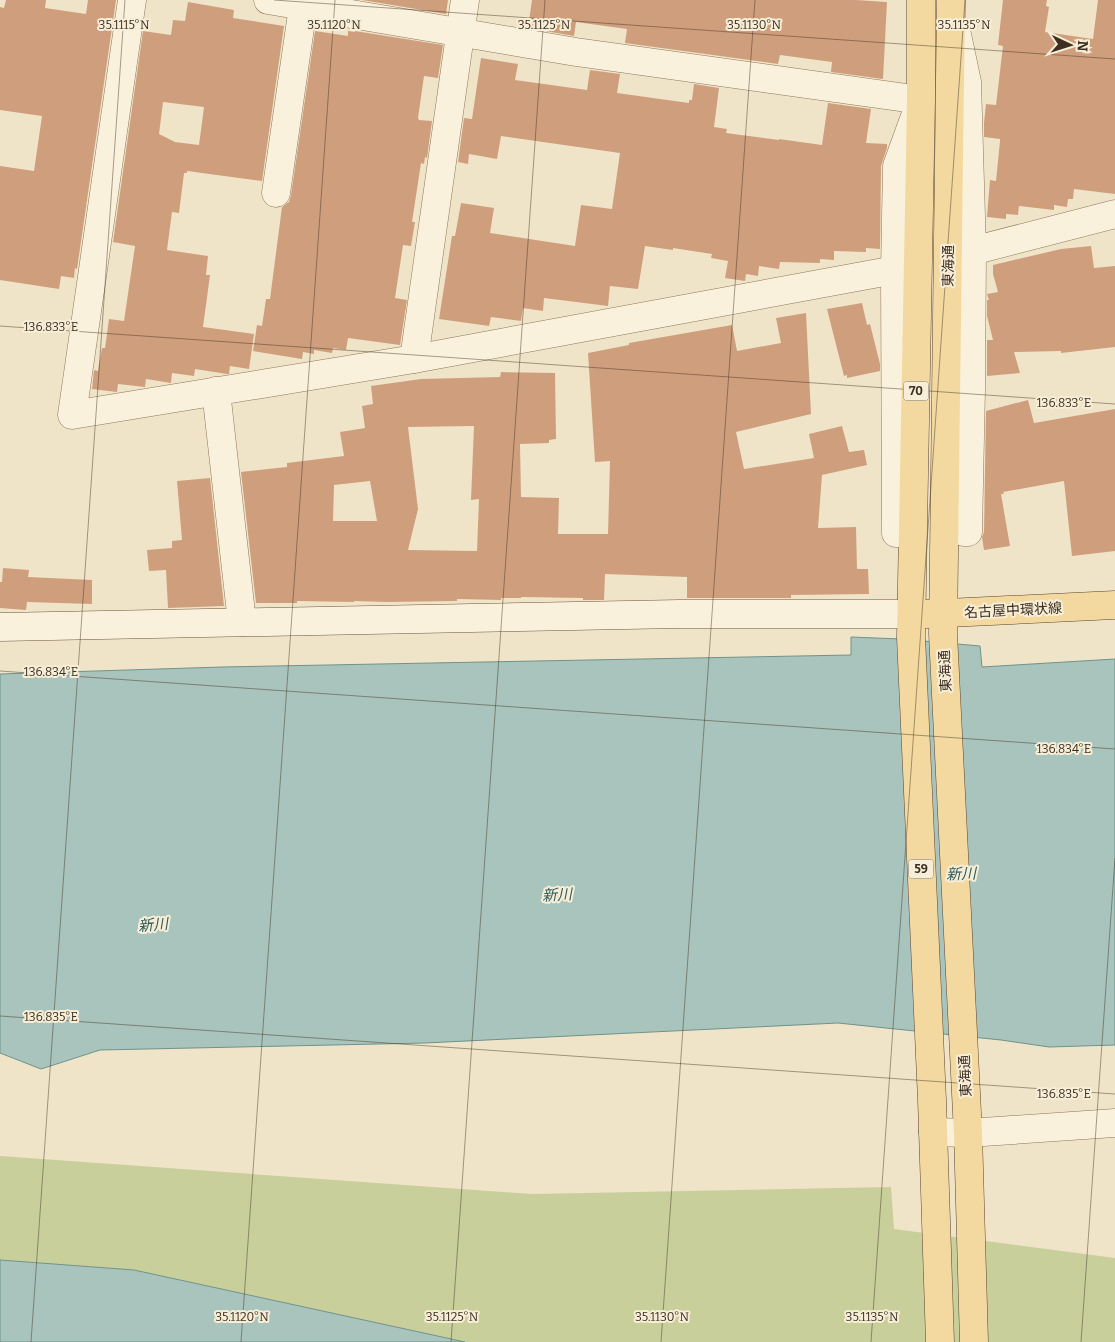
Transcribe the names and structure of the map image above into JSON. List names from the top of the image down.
{
  "streets": {
    "main road": [
      "東海通",
      "70",
      "名古屋中環状線",
      "59"
    ]
  },
  "crossings": [
    ["東海通", "名古屋中環状線"],
    ["70", "名古屋中環状線"],
    ["70", "59"],
    ["名古屋中環状線", "59"]
  ],
  "water": ["新川"],
  "north": "right",
  "coordinates": [
    "35.1115°N",
    "35.1120°N",
    "35.1125°N",
    "35.1130°N",
    "35.1135°N",
    "136.833°E",
    "136.834°E",
    "136.835°E"
  ]
}
